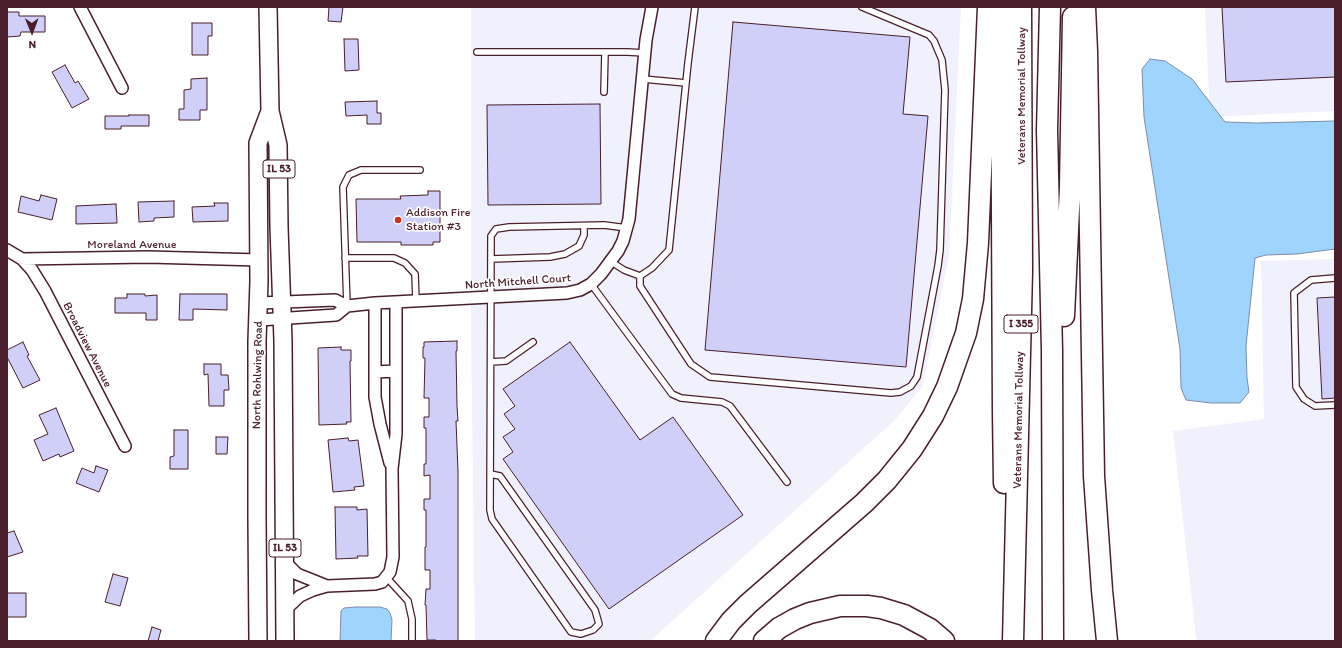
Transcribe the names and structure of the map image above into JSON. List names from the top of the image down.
{
  "streets": {
    "highway": ["Veterans Memorial Tollway", "I 355"],
    "main road": ["IL 53", "North Rohlwing Road"],
    "street": ["Moreland Avenue", "North Mitchell Court", "Broadview Avenue"]
  },
  "crossings": [
    ["Moreland Avenue", "Broadview Avenue"],
    ["Moreland Avenue", "North Rohlwing Road"],
    ["North Mitchell Court", "North Rohlwing Road"]
  ],
  "places": ["Addison Fire Station #3"],
  "north": "bottom"
}
